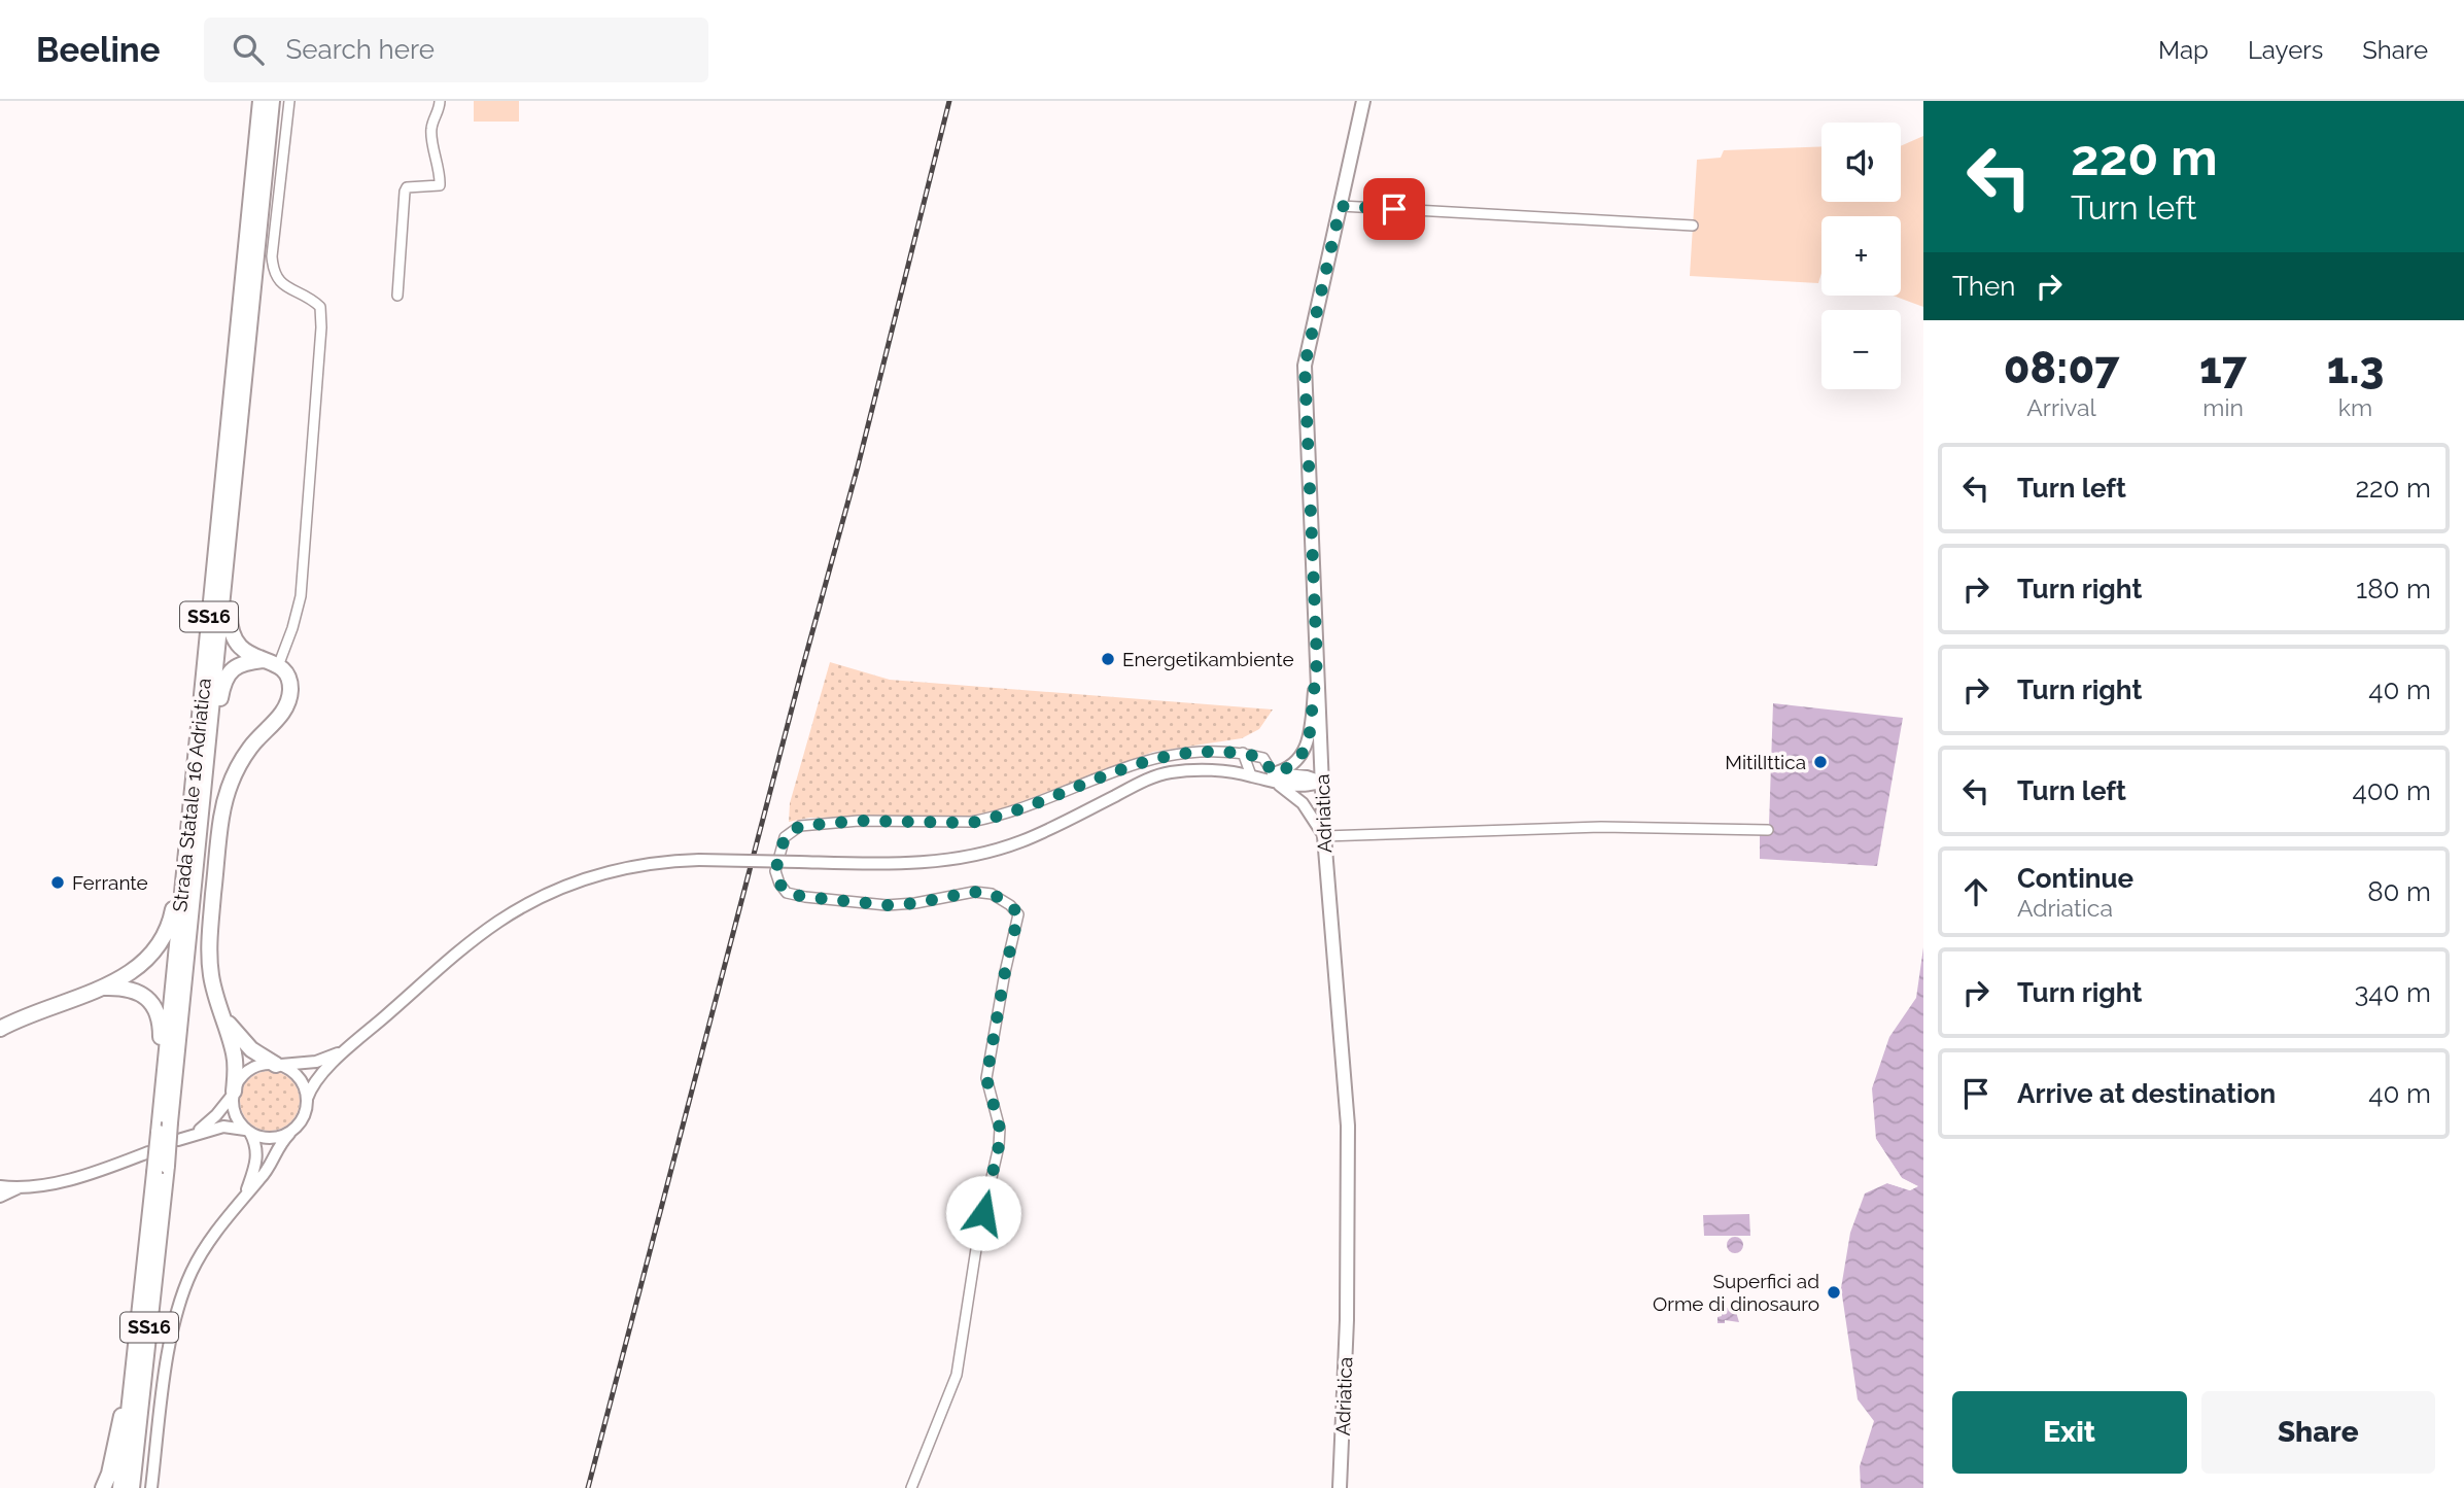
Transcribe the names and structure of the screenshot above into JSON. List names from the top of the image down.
{
  "streets": {
    "highway": ["SS16", "Strada Statale 16 Adriatica"],
    "main road": ["Adriatica"]
  },
  "crossings": [
    ["SS16", "Strada Statale 16 Adriatica"]
  ],
  "places": [
    "Energetikambiente",
    "MitilIttica",
    "Ferrante",
    "Superfici ad Orme di dinosauro"
  ],
  "page": {
    "header": "Beeline",
    "search": "Search here",
    "nav": ["Map", "Layers", "Share"],
    "turn": ["220 m", "Turn left"],
    "map_buttons": ["+", "−"],
    "then": "Then",
    "eta": [
      "08:07",
      "Arrival",
      "17",
      "min",
      "1.3",
      "km"
    ],
    "list": [
      {
        "name": "Turn left",
        "value": "220 m"
      },
      {
        "name": "Turn right",
        "value": "180 m"
      },
      {
        "name": "Turn right",
        "value": "40 m"
      },
      {
        "name": "Turn left",
        "value": "400 m"
      },
      {
        "name": "Continue",
        "note": "Adriatica",
        "value": "80 m"
      },
      {
        "name": "Turn right",
        "value": "340 m"
      },
      {
        "name": "Arrive at destination",
        "value": "40 m"
      }
    ],
    "buttons": ["Exit", "Share"]
  }
}
